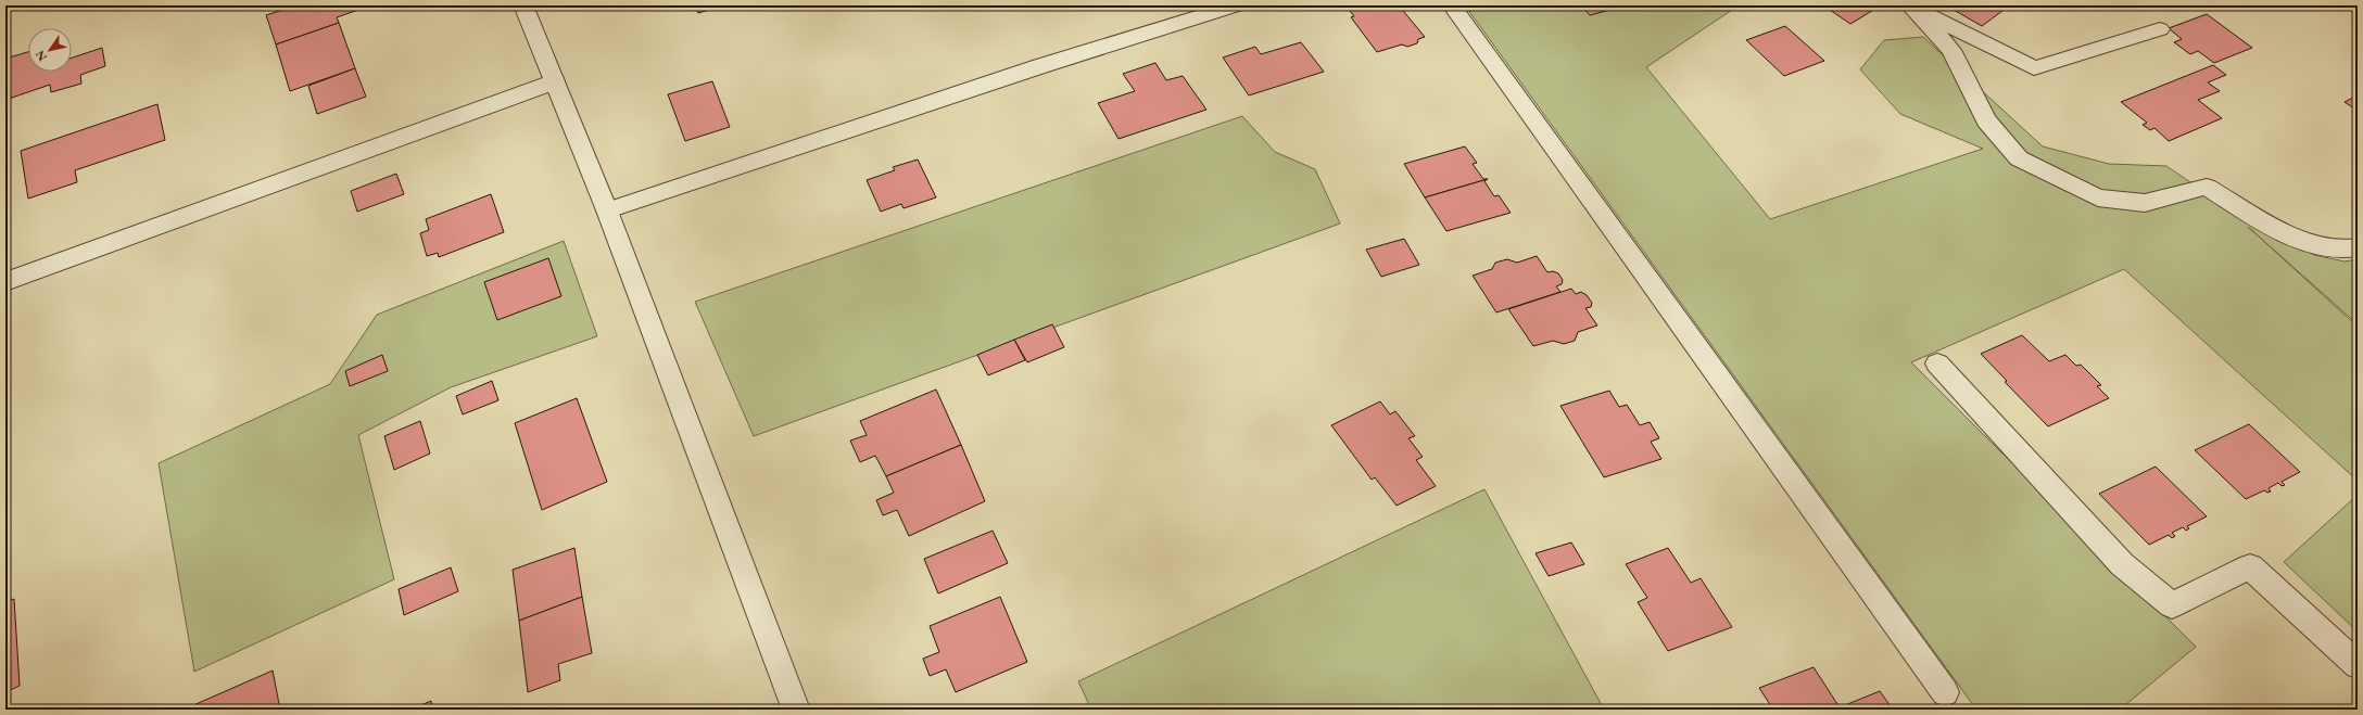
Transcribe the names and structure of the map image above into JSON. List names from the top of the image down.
{
  "north": "bottom left"
}
